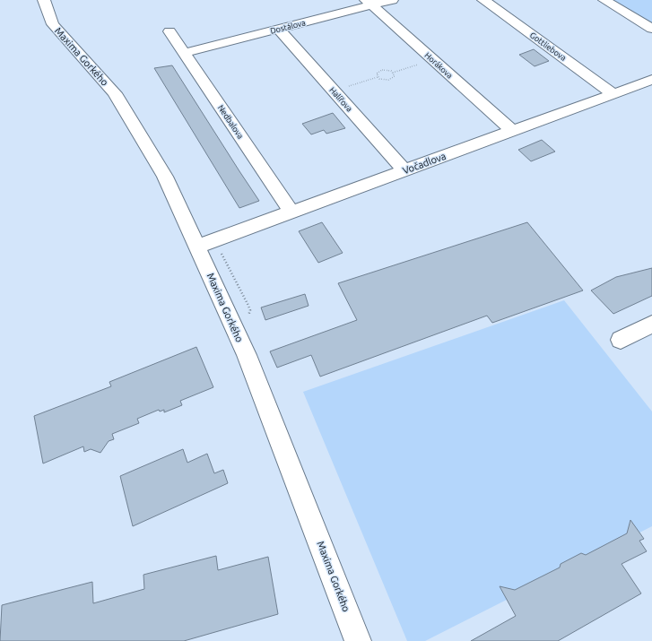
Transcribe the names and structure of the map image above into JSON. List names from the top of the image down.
{
  "streets": {
    "street": [
      "Dostálova",
      "Gottliebova",
      "Maxima Gorkého",
      "Horákova",
      "Halířova",
      "Nedbalova",
      "Vočadlova"
    ]
  },
  "crossings": [
    ["Dostálova", "Horákova"],
    ["Dostálova", "Halířova"],
    ["Dostálova", "Nedbalova"],
    ["Gottliebova", "Vočadlova"],
    ["Maxima Gorkého", "Vočadlova"],
    ["Horákova", "Vočadlova"],
    ["Halířova", "Vočadlova"],
    ["Nedbalova", "Vočadlova"]
  ]
}
